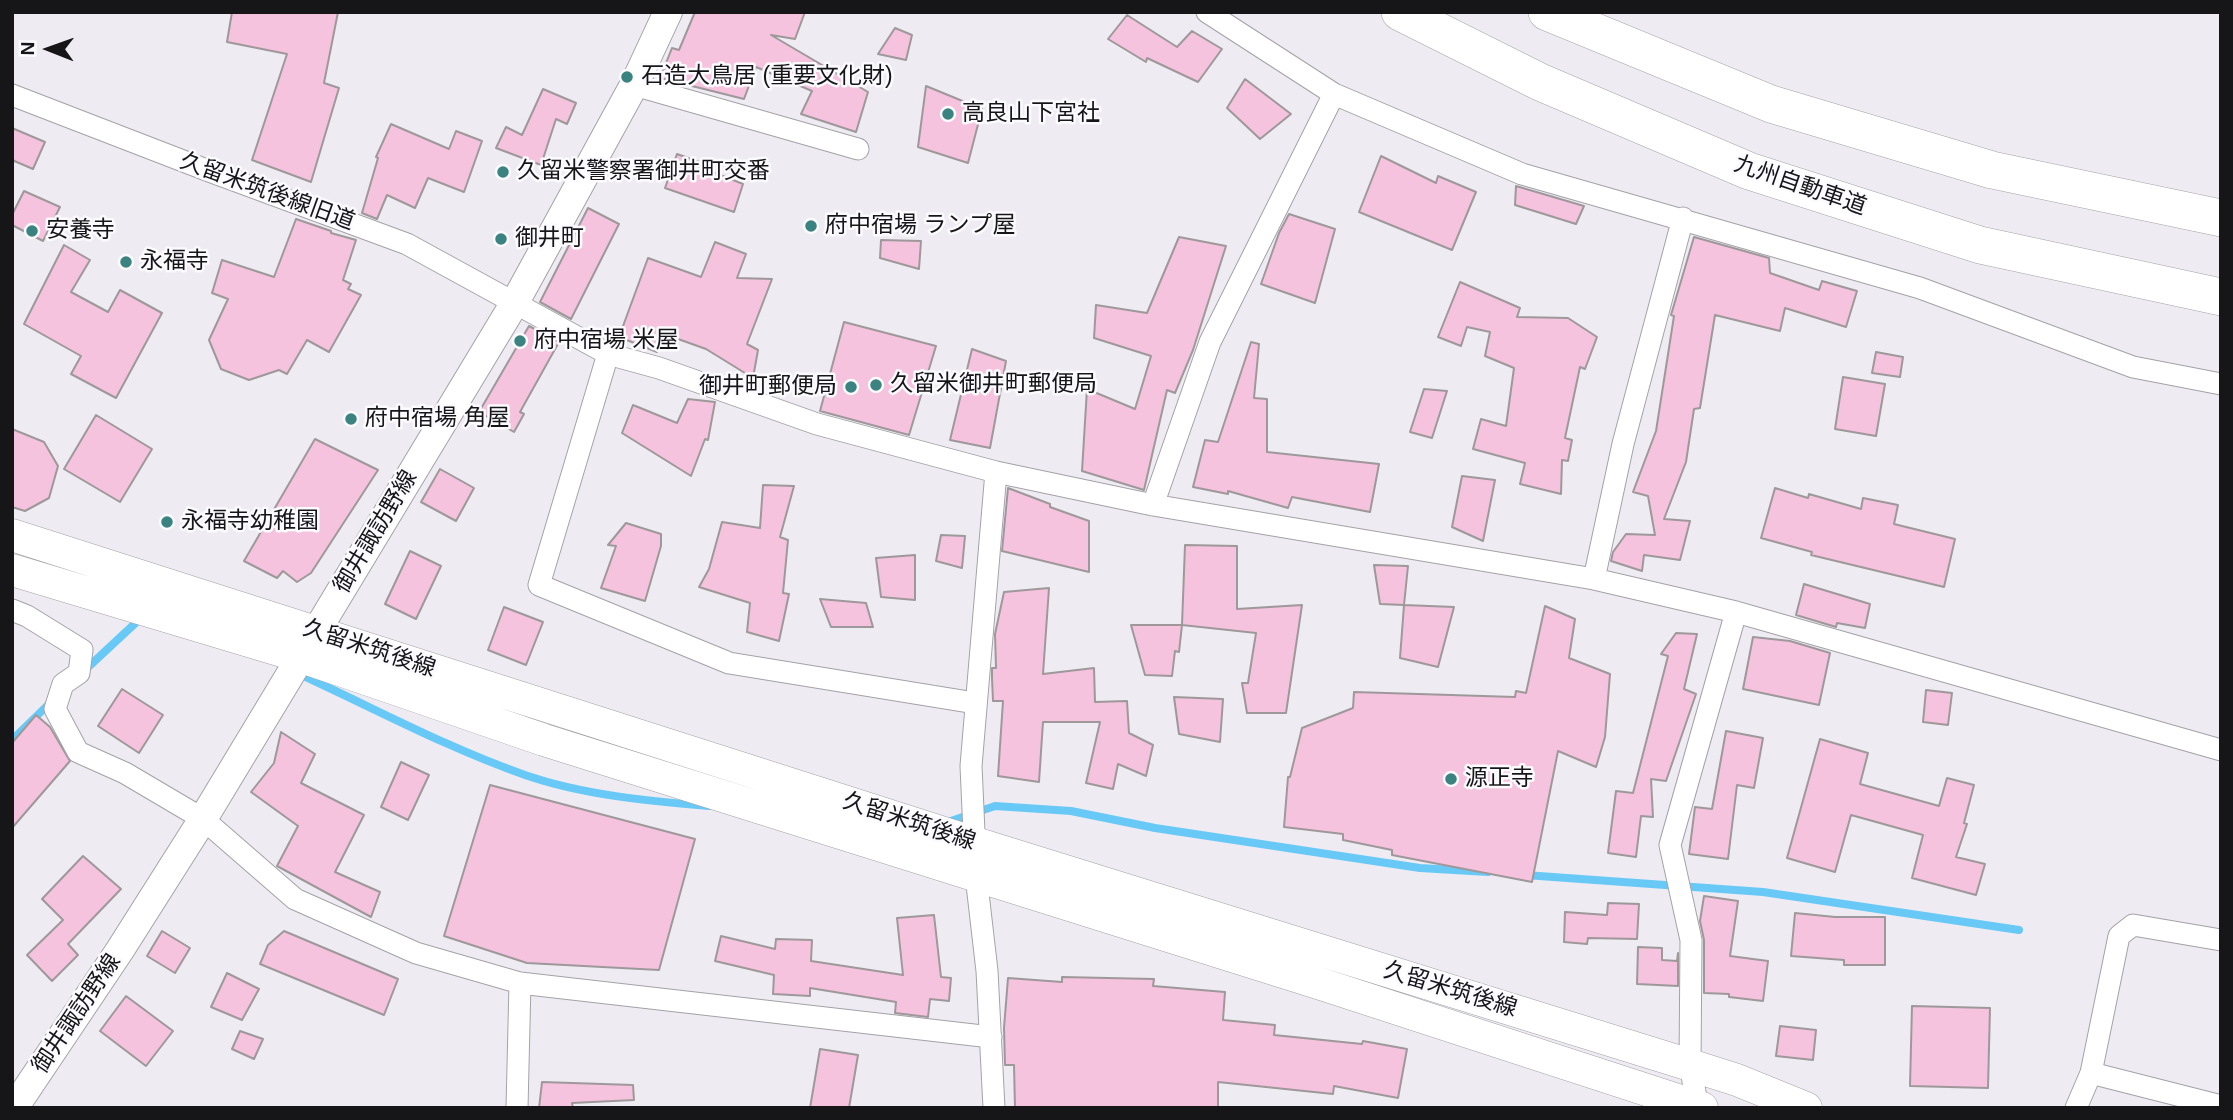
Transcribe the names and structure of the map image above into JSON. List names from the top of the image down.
{
  "streets": {
    "highway": ["九州自動車道"],
    "main road": ["御井諏訪野線", "久留米筑後線"],
    "street": ["久留米筑後線旧道"]
  },
  "crossings": [
    ["久留米筑後線旧道", "御井諏訪野線"],
    ["御井諏訪野線", "久留米筑後線"]
  ],
  "places": [
    "石造大鳥居 (重要文化財)",
    "高良山下宮社",
    "久留米警察署御井町交番",
    "府中宿場 ランプ屋",
    "安養寺",
    "御井町",
    "永福寺",
    "府中宿場 米屋",
    "久留米御井町郵便局",
    "御井町郵便局",
    "府中宿場 角屋",
    "永福寺幼稚園",
    "源正寺"
  ],
  "north": "left"
}
